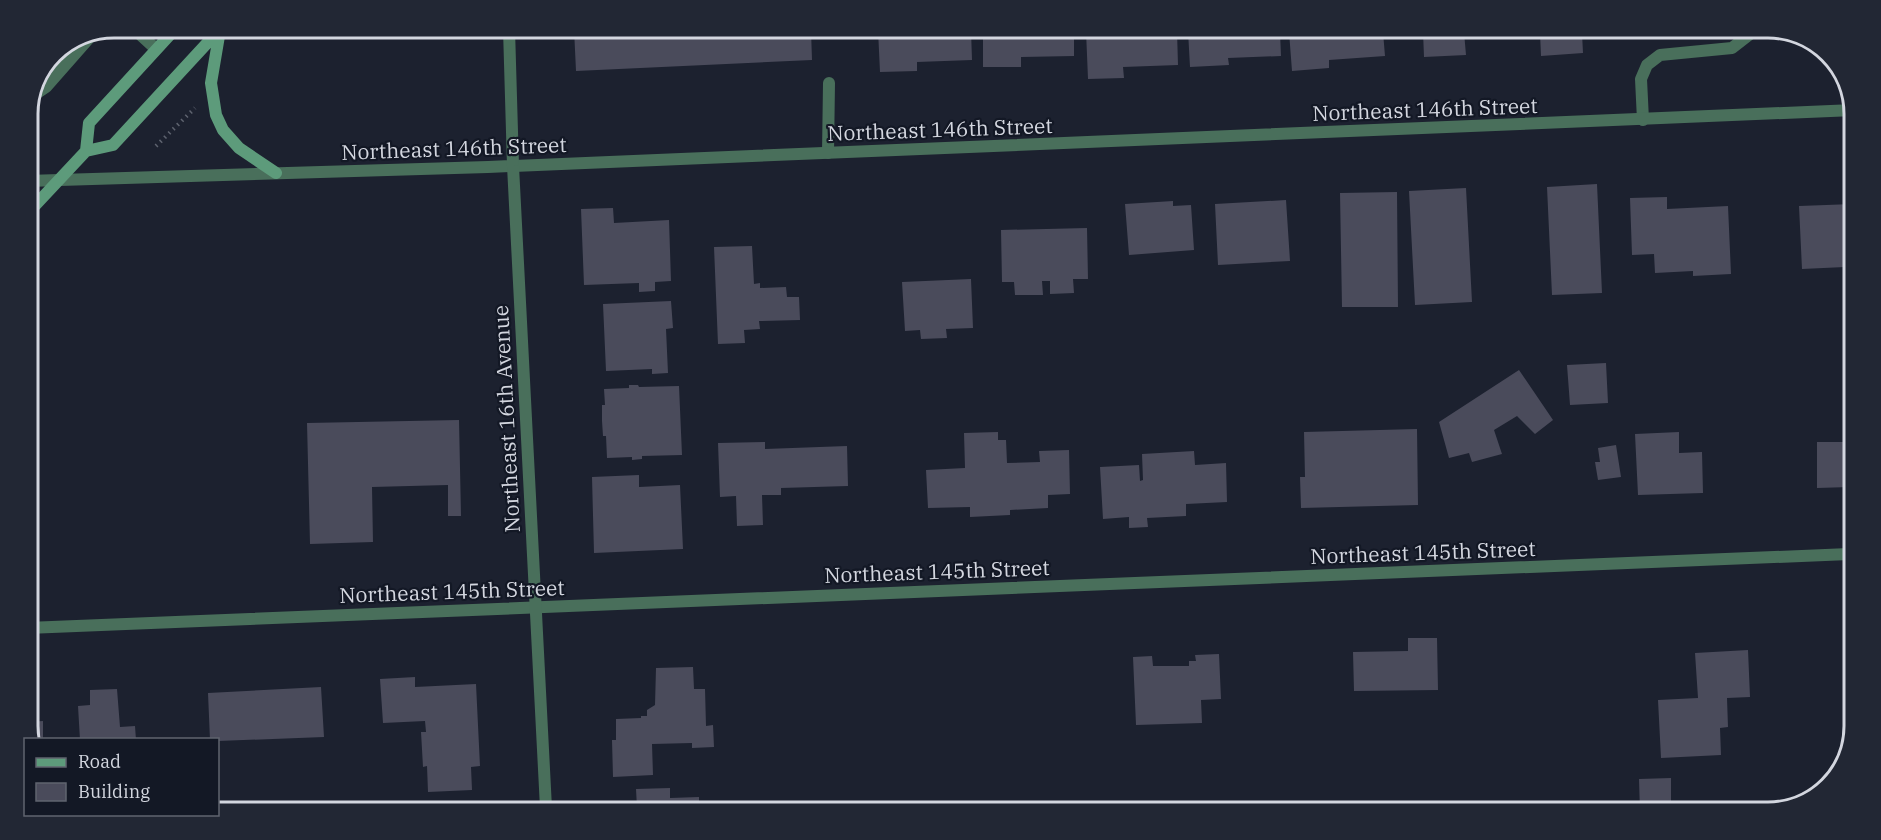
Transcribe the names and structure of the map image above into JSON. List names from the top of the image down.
{
  "streets": {
    "street": ["Northeast 146th Street", "Northeast 16th Avenue", "Northeast 145th Street"]
  },
  "crossings": [
    ["Northeast 146th Street", "Northeast 16th Avenue"],
    ["Northeast 16th Avenue", "Northeast 145th Street"]
  ],
  "legend": ["Road", "Building"]
}
